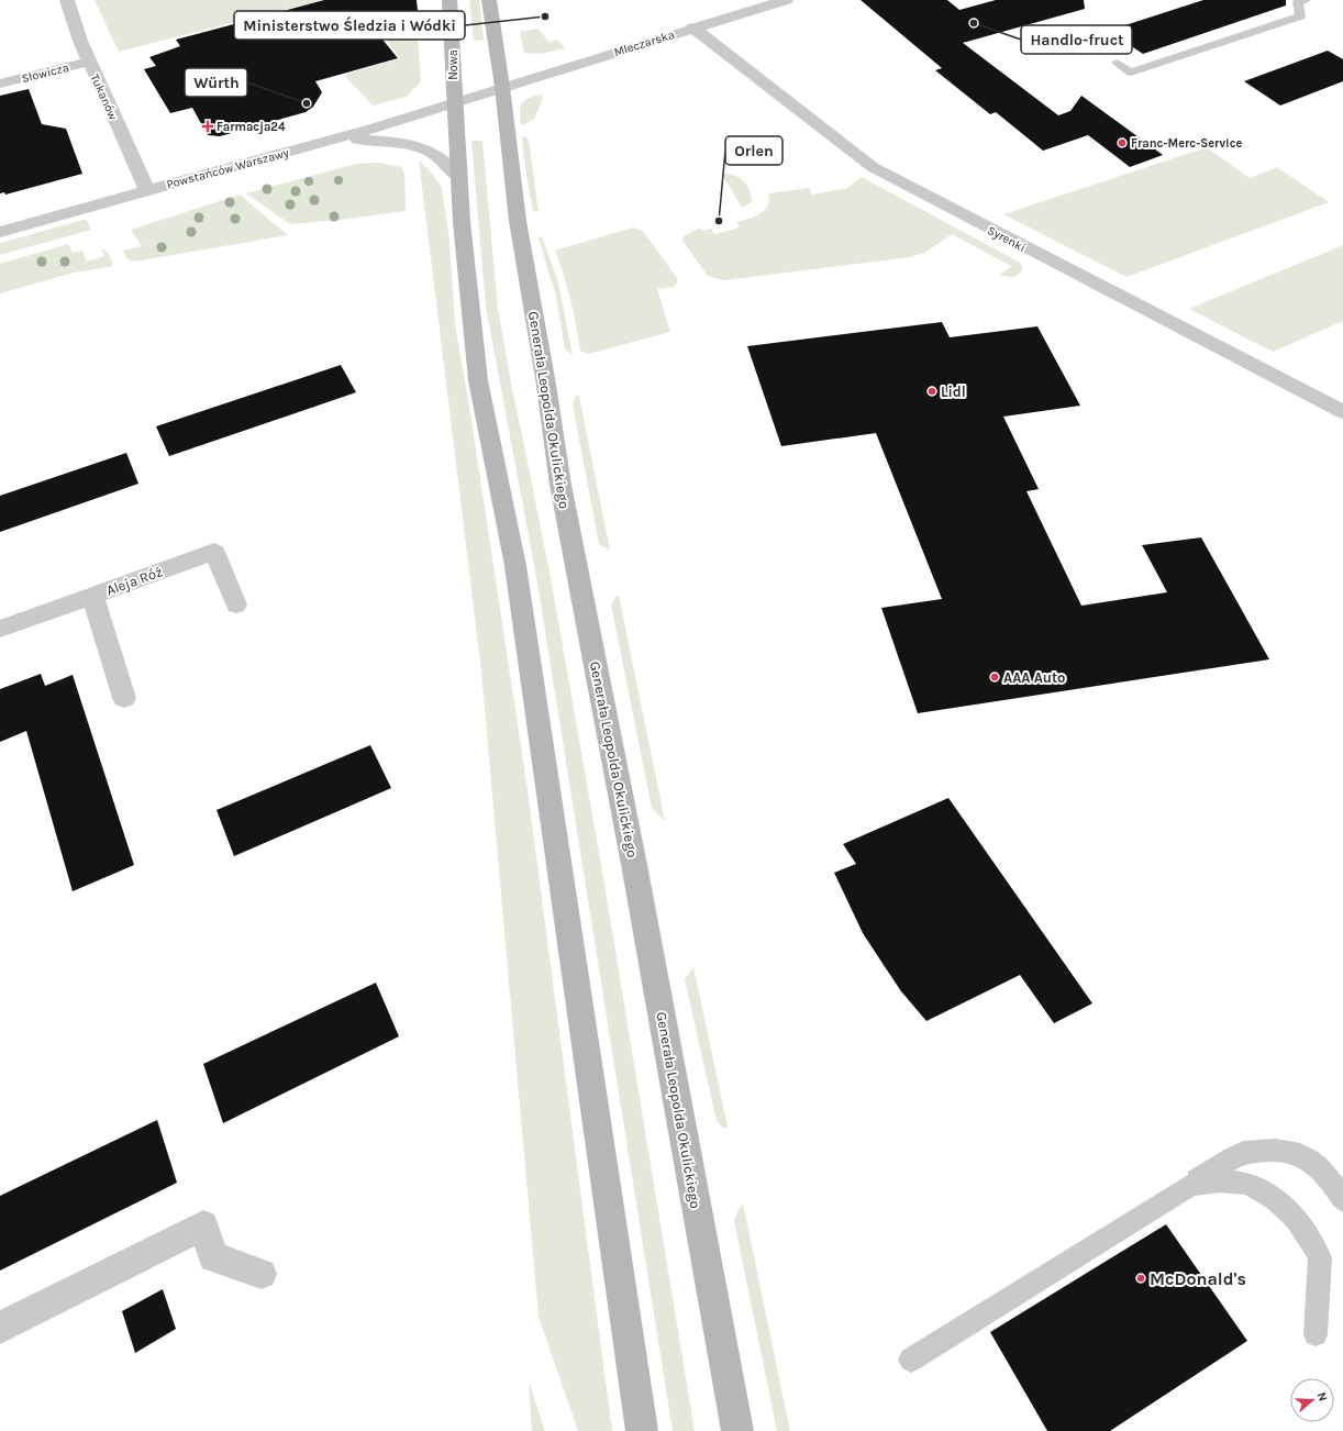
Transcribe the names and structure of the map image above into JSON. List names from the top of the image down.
{
  "streets": {
    "main road": ["Nowa", "Generała Leopolda Okulickiego"],
    "street": [
      "Mleczarska",
      "Słowicza",
      "Tukanów",
      "Powstańców Warszawy",
      "Syrenki",
      "Aleja Róż"
    ]
  },
  "crossings": [
    ["Mleczarska", "Nowa"],
    ["Mleczarska", "Powstańców Warszawy"],
    ["Mleczarska", "Syrenki"],
    ["Mleczarska", "Generała Leopolda Okulickiego"],
    ["Nowa", "Powstańców Warszawy"],
    ["Słowicza", "Tukanów"],
    ["Tukanów", "Powstańców Warszawy"]
  ],
  "places": {
    "other": [
      "Ministerstwo Śledzia i Wódki",
      "Handlo-fruct",
      "Würth",
      "Franc-Merc-Service",
      "Orlen",
      "Lidl",
      "AAA Auto",
      "McDonald's"
    ],
    "health": ["Farmacja24"]
  },
  "north": "right"
}
